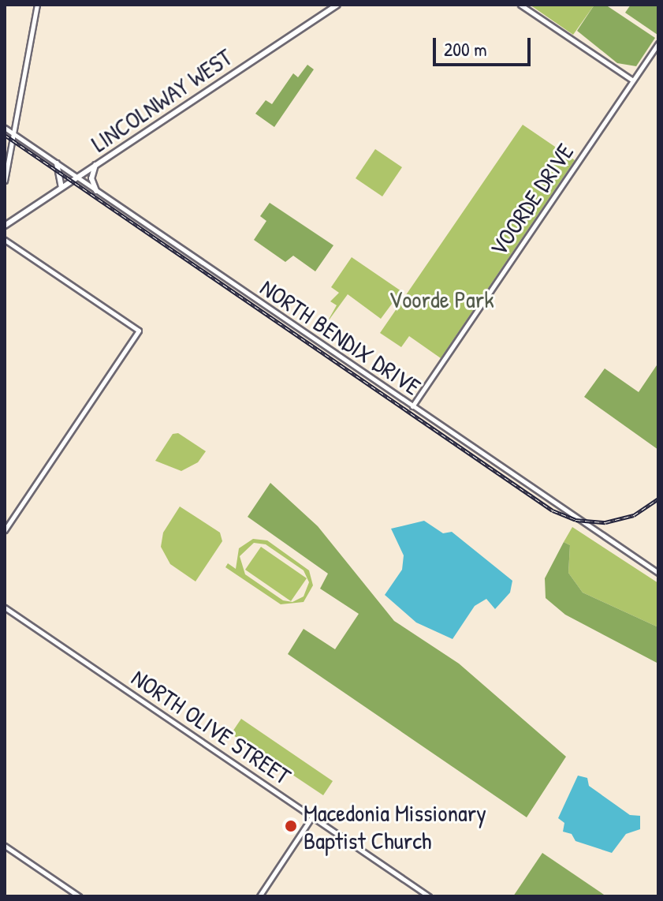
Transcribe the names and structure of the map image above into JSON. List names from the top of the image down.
{
  "streets": {
    "main road": ["LINCOLNWAY WEST"],
    "street": ["VOORDE DRIVE", "NORTH BENDIX DRIVE", "NORTH OLIVE STREET"]
  },
  "crossings": [
    ["LINCOLNWAY WEST", "NORTH BENDIX DRIVE"],
    ["VOORDE DRIVE", "NORTH BENDIX DRIVE"]
  ],
  "parks": ["Voorde Park"],
  "places": ["Macedonia Missionary Baptist Church"],
  "scale_bar": "200 m"
}
